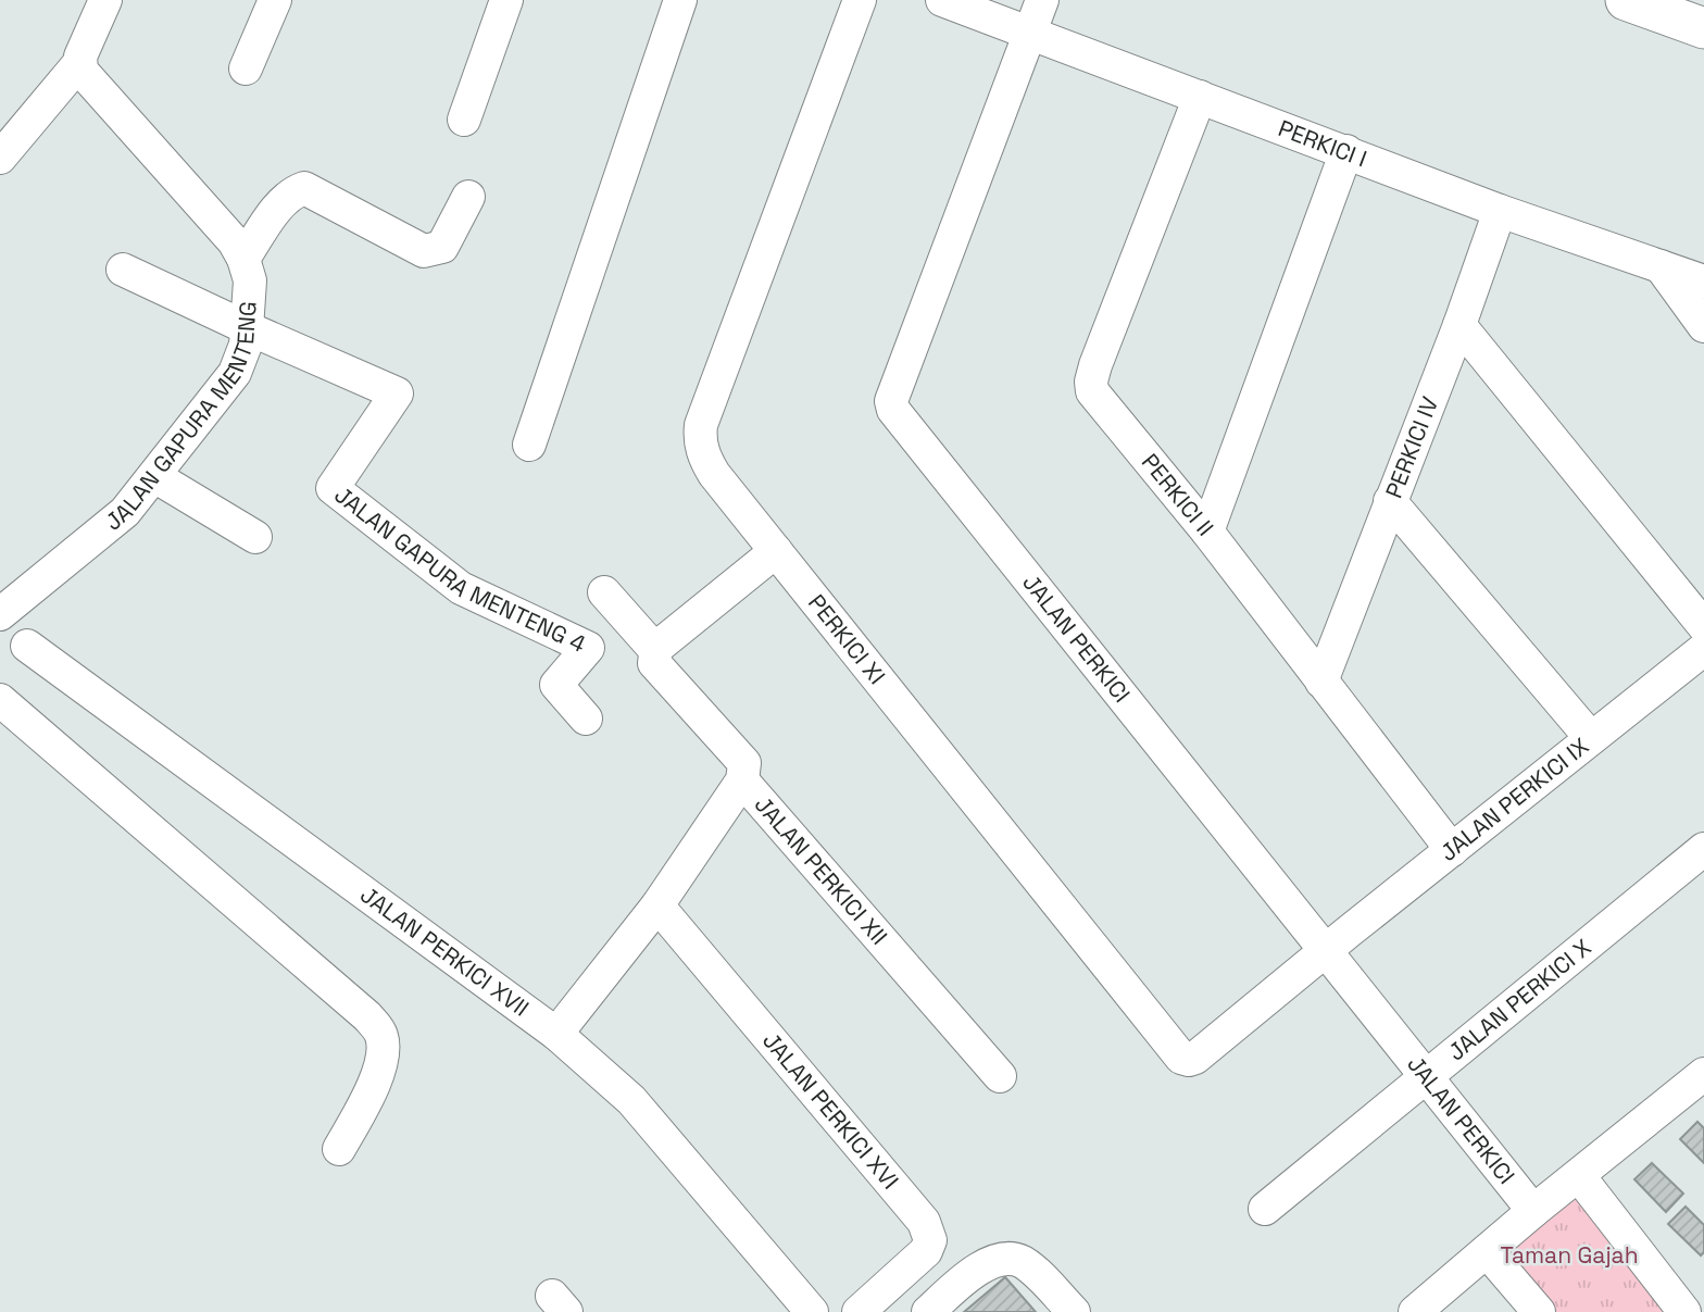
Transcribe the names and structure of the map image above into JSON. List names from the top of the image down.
{
  "streets": {
    "street": [
      "PERKICI I",
      "JALAN GAPURA MENTENG",
      "PERKICI IV",
      "PERKICI II",
      "JALAN GAPURA MENTENG 4",
      "PERKICI XI",
      "JALAN PERKICI",
      "JALAN PERKICI IX",
      "JALAN PERKICI XII",
      "JALAN PERKICI XVII",
      "JALAN PERKICI X",
      "JALAN PERKICI XVI"
    ]
  },
  "crossings": [
    ["PERKICI I", "PERKICI IV"],
    ["PERKICI I", "PERKICI II"],
    ["PERKICI I", "JALAN PERKICI"],
    ["JALAN GAPURA MENTENG", "JALAN GAPURA MENTENG 4"],
    ["PERKICI IV", "PERKICI II"],
    ["PERKICI II", "JALAN PERKICI IX"],
    ["PERKICI XI", "JALAN PERKICI"],
    ["PERKICI XI", "JALAN PERKICI IX"],
    ["JALAN PERKICI", "JALAN PERKICI IX"],
    ["JALAN PERKICI", "JALAN PERKICI X"]
  ],
  "parks": ["Taman Gajah"]
}
